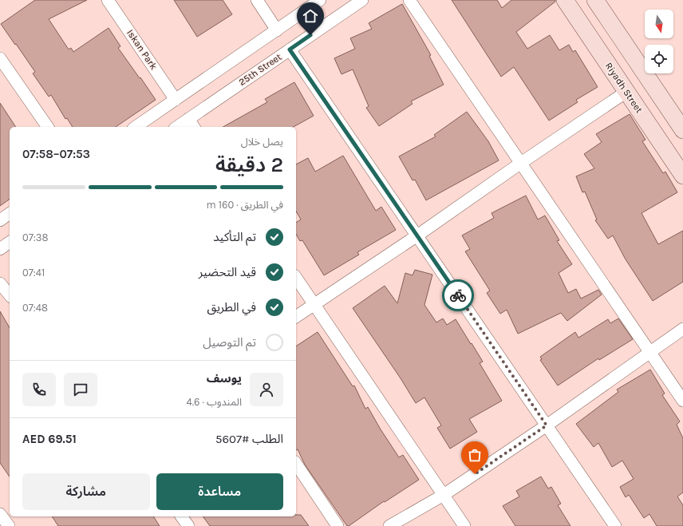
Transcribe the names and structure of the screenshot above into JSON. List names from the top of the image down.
{
  "streets": {
    "main road": ["Riyadh Street"],
    "street": ["Iskan Park", "25th Street"]
  },
  "north": "bottom",
  "page": {
    "heading": ["2 دقيقة", "يصل خلال", "07:53–07:58"],
    "panel": [
      "يوسف",
      "المندوب · 4.6",
      "الطلب #5607",
      "AED 69.51"
    ],
    "bar": "في الطريق · 160 m",
    "list": [
      ["تم التأكيد", "07:38"],
      ["قيد التحضير", "07:41"],
      ["في الطريق", "07:48"],
      "تم التوصيل"
    ],
    "buttons": ["مساعدة", "مشاركة"]
  }
}
